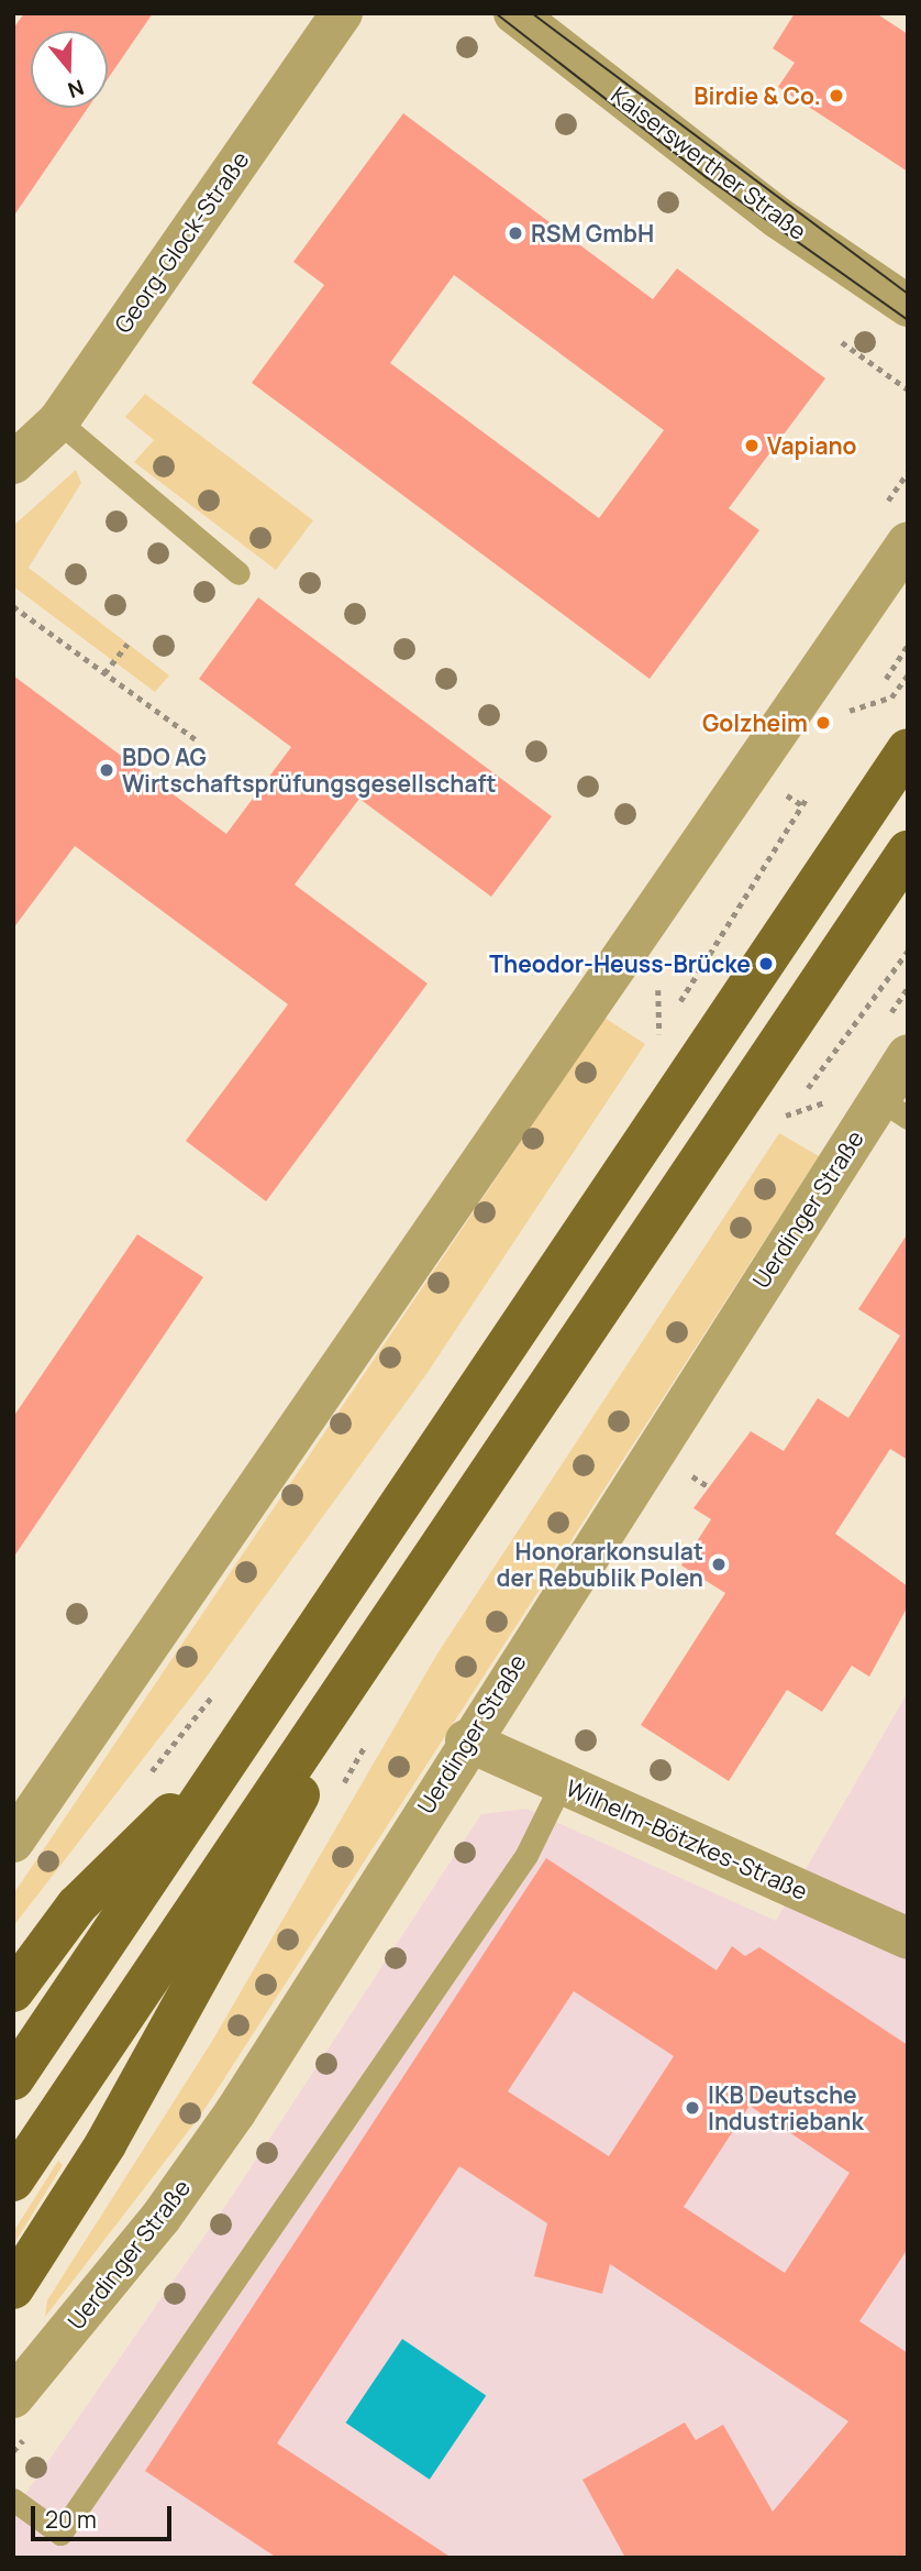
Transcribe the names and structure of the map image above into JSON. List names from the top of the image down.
{
  "streets": {
    "street": [
      "Kaiserswerther Straße",
      "Georg-Glock-Straße",
      "Uerdinger Straße",
      "Wilhelm-Bötzkes-Straße"
    ]
  },
  "crossings": [
    ["Uerdinger Straße", "Wilhelm-Bötzkes-Straße"]
  ],
  "places": [
    "Birdie & Co.",
    "RSM GmbH",
    "Vapiano",
    "Golzheim",
    "BDO AG Wirtschaftsprüfungsgesellschaft",
    "Theodor-Heuss-Brücke",
    "Honorarkonsulat der Rebublik Polen",
    "IKB Deutsche Industriebank"
  ],
  "scale_bar": "20 m",
  "north": "bottom"
}
